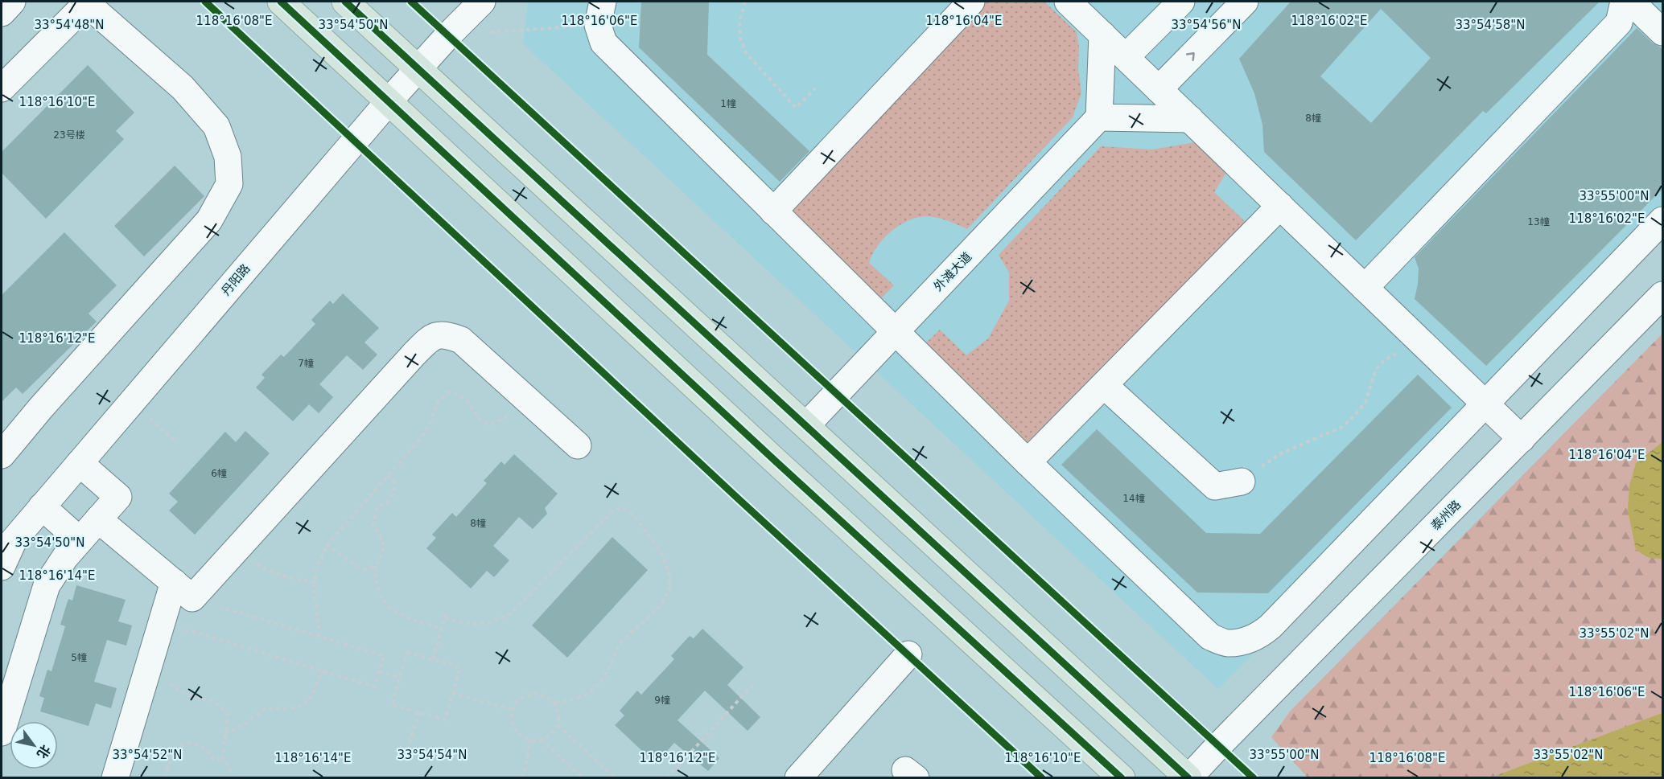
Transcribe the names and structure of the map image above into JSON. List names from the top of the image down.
{
  "streets": {
    "street": ["外滩大道", "丹阳路", "泰州路"]
  },
  "house_numbers": [
    "1幢",
    "8幢",
    "23号楼",
    "13幢",
    "7幢",
    "6幢",
    "14幢",
    "8幢",
    "5幢",
    "9幢"
  ],
  "north": "bottom right",
  "coordinates": [
    "118°16'08\"E",
    "118°16'06\"E",
    "118°16'04\"E",
    "118°16'02\"E",
    "33°54'56\"N",
    "33°54'58\"N",
    "33°54'48\"N",
    "33°54'50\"N",
    "118°16'10\"E",
    "33°55'00\"N",
    "118°16'12\"E",
    "118°16'14\"E",
    "33°55'02\"N",
    "33°54'52\"N",
    "33°54'54\"N"
  ]
}
